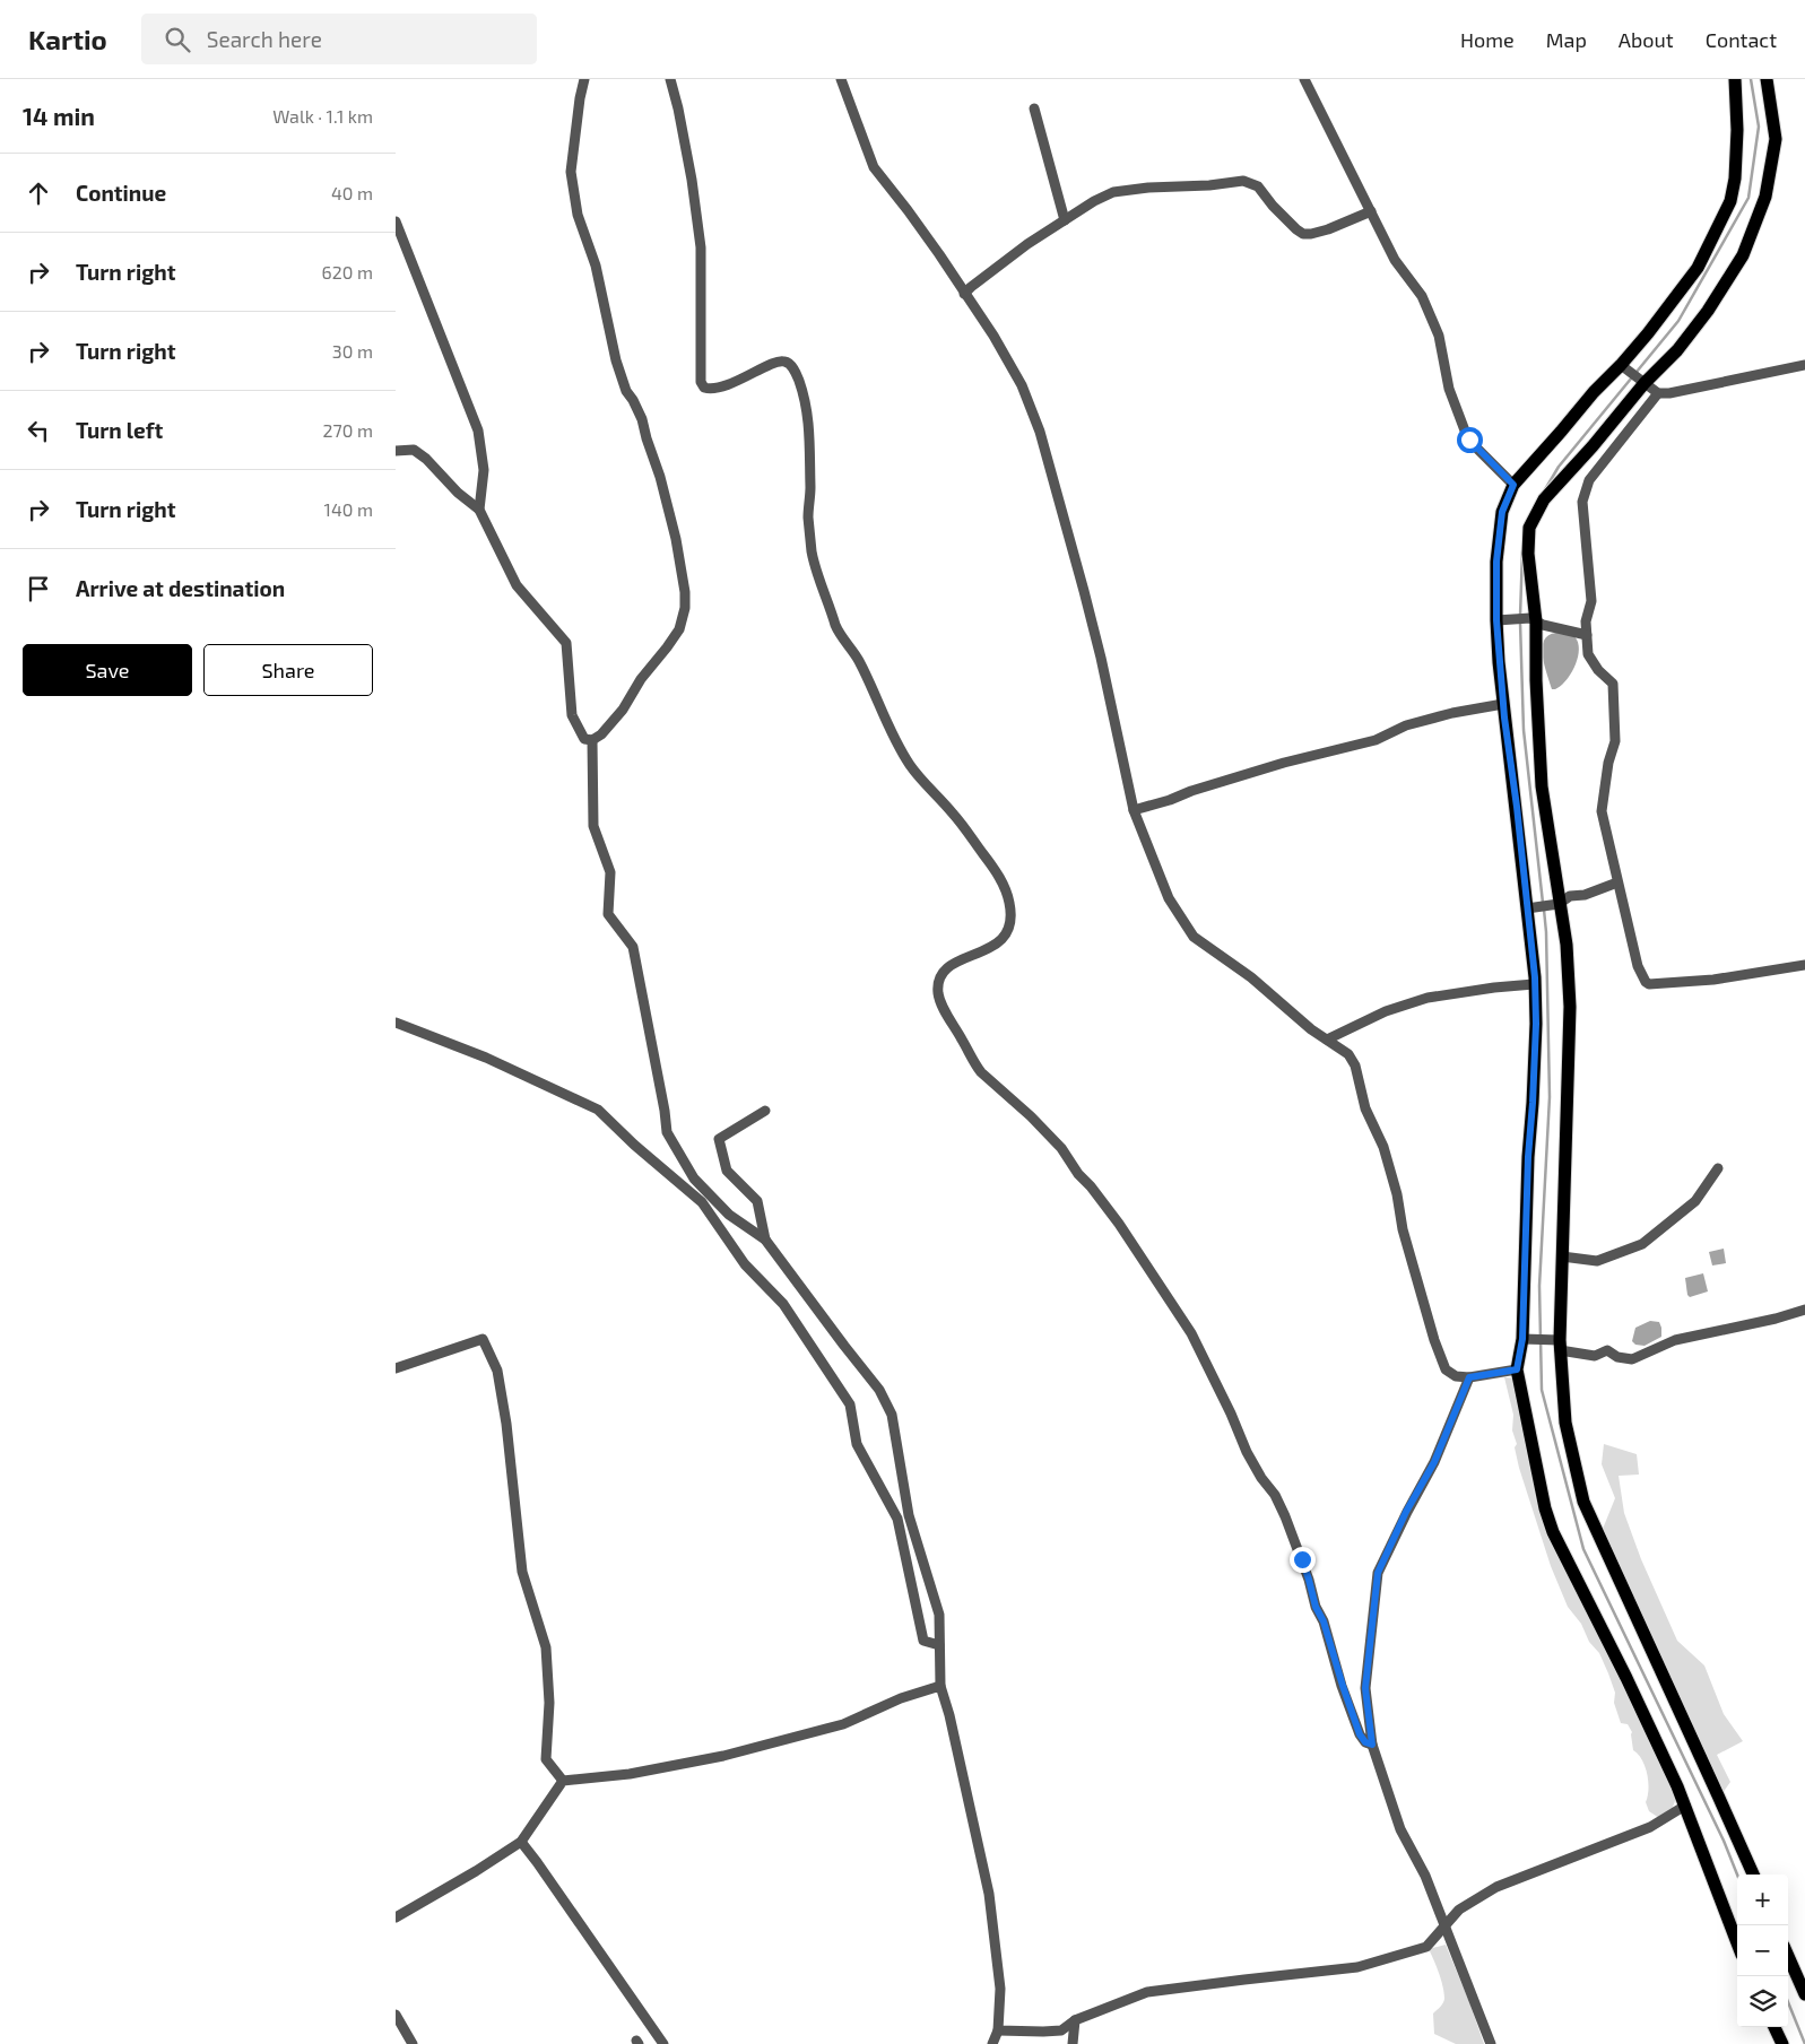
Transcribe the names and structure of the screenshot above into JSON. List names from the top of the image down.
{
  "page": {
    "header": "Kartio",
    "search": "Search here",
    "nav": [
      "Home",
      "Map",
      "About",
      "Contact"
    ],
    "heading": ["14 min", "Walk · 1.1 km"],
    "list": [
      ["Continue", "40 m"],
      ["Turn right", "620 m"],
      ["Turn right", "30 m"],
      ["Turn left", "270 m"],
      ["Turn right", "140 m"],
      "Arrive at destination"
    ],
    "buttons": ["Save", "Share"],
    "map_buttons": ["+", "−"]
  }
}
